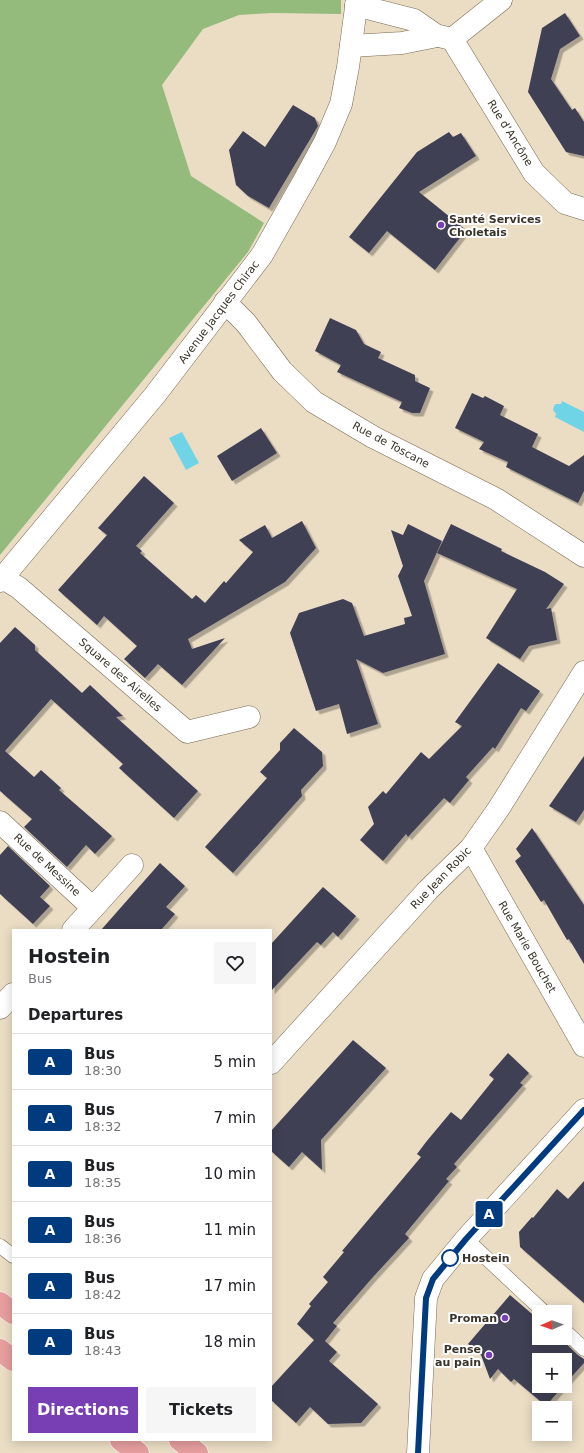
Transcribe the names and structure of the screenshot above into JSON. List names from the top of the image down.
{
  "streets": {
    "street": [
      "Rue d’Ancône",
      "Avenue Jacques Chirac",
      "Rue de Toscane",
      "Square des Airelles",
      "Rue de Messine",
      "Rue Jean Robic",
      "Rue Marie Bouchet"
    ]
  },
  "crossings": [
    ["Avenue Jacques Chirac", "Rue de Toscane"],
    ["Avenue Jacques Chirac", "Square des Airelles"],
    ["Rue Jean Robic", "Rue Marie Bouchet"]
  ],
  "places": [
    "Santé Services Choletais",
    "Hostein",
    "Proman",
    "Pense au pain"
  ],
  "lines": ["bus line A"],
  "north": "left",
  "page": {
    "on_map": "A",
    "heading": [
      ["Hostein", "Bus"],
      "Departures"
    ],
    "list": [
      {
        "mark": "A",
        "name": "Bus",
        "note": "18:30",
        "value": "5 min"
      },
      {
        "mark": "A",
        "name": "Bus",
        "note": "18:32",
        "value": "7 min"
      },
      {
        "mark": "A",
        "name": "Bus",
        "note": "18:35",
        "value": "10 min"
      },
      {
        "mark": "A",
        "name": "Bus",
        "note": "18:36",
        "value": "11 min"
      },
      {
        "mark": "A",
        "name": "Bus",
        "note": "18:42",
        "value": "17 min"
      },
      {
        "mark": "A",
        "name": "Bus",
        "note": "18:43",
        "value": "18 min"
      }
    ],
    "map_buttons": ["+", "−"],
    "buttons": ["Directions", "Tickets"]
  }
}
